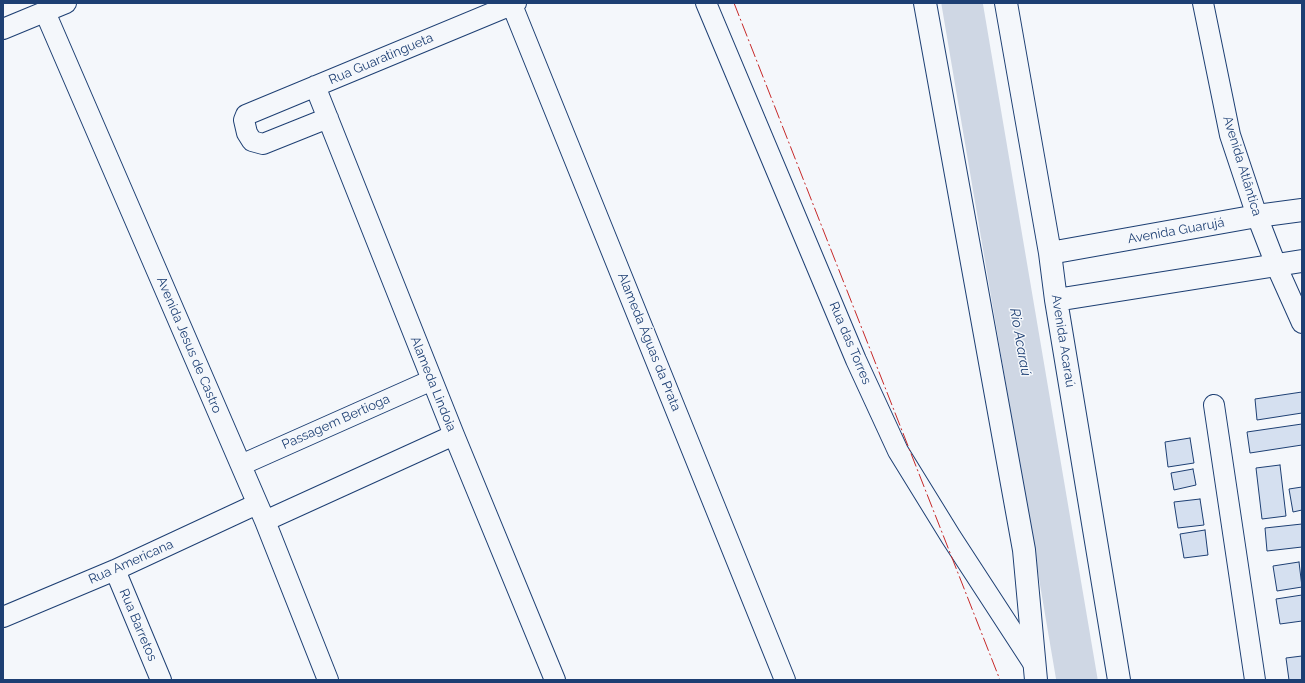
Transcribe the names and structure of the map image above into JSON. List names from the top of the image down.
{
  "streets": {
    "street": [
      "Rua Guaratingueta",
      "Avenida Atlântica",
      "Avenida Guarujá",
      "Avenida Acaraú",
      "Alameda Águas da Prata",
      "Rua das Torres",
      "Avenida Jesus de Castro",
      "Alameda Lindoia",
      "Passagem Bertioga",
      "Rua Americana",
      "Rua Barretos"
    ]
  },
  "crossings": [
    ["Rua Guaratingueta", "Alameda Águas da Prata"],
    ["Rua Guaratingueta", "Alameda Lindoia"],
    ["Avenida Atlântica", "Avenida Guarujá"],
    ["Avenida Guarujá", "Avenida Acaraú"],
    ["Avenida Jesus de Castro", "Passagem Bertioga"],
    ["Avenida Jesus de Castro", "Rua Americana"],
    ["Alameda Lindoia", "Passagem Bertioga"],
    ["Rua Americana", "Rua Barretos"]
  ],
  "water": ["Rio Acaraú"]
}
